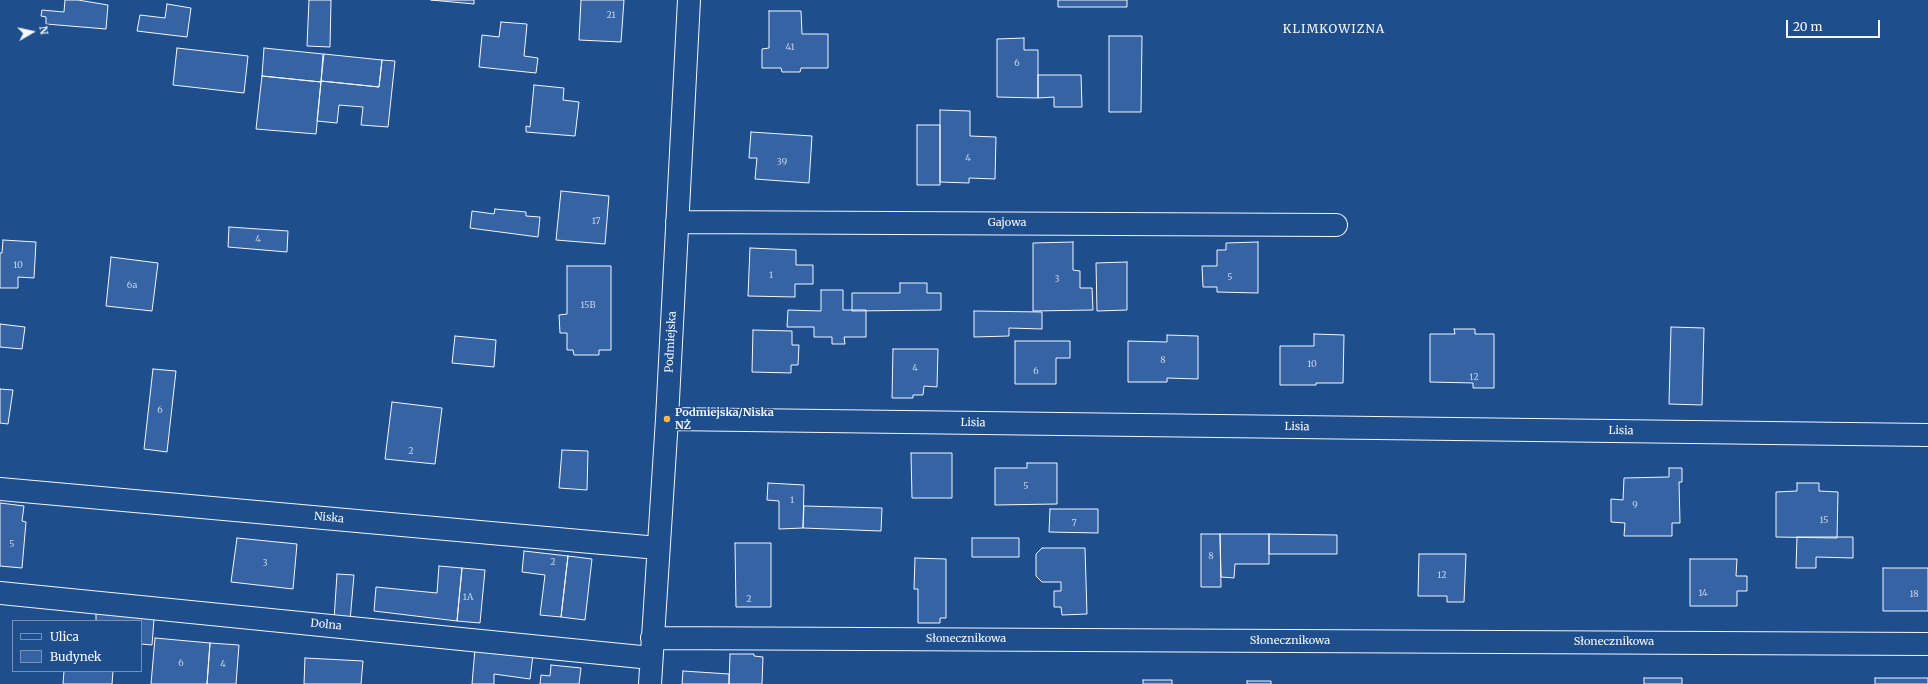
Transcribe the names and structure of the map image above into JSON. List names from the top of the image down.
{
  "streets": {
    "street": [
      "Gajowa",
      "Podmiejska",
      "Lisia",
      "Niska",
      "Dolna",
      "Słonecznikowa"
    ]
  },
  "crossings": [
    ["Gajowa", "Podmiejska"],
    ["Podmiejska", "Lisia"],
    ["Podmiejska", "Niska"],
    ["Podmiejska", "Dolna"],
    ["Podmiejska", "Słonecznikowa"],
    ["Dolna", "Słonecznikowa"]
  ],
  "districts": ["KLIMKOWIZNA"],
  "places": ["Podmiejska/Niska NŻ"],
  "house_numbers": [
    "21",
    "41",
    "6",
    "4",
    "39",
    "17",
    "4",
    "10",
    "1",
    "5",
    "3",
    "6a",
    "15B",
    "8",
    "10",
    "4",
    "6",
    "12",
    "6",
    "2",
    "5",
    "1",
    "9",
    "15",
    "7",
    "5",
    "8",
    "2",
    "3",
    "12",
    "14",
    "18",
    "1A",
    "2",
    "6",
    "4"
  ],
  "legend": ["Ulica", "Budynek"],
  "scale_bar": "20 m",
  "north": "right"
}
